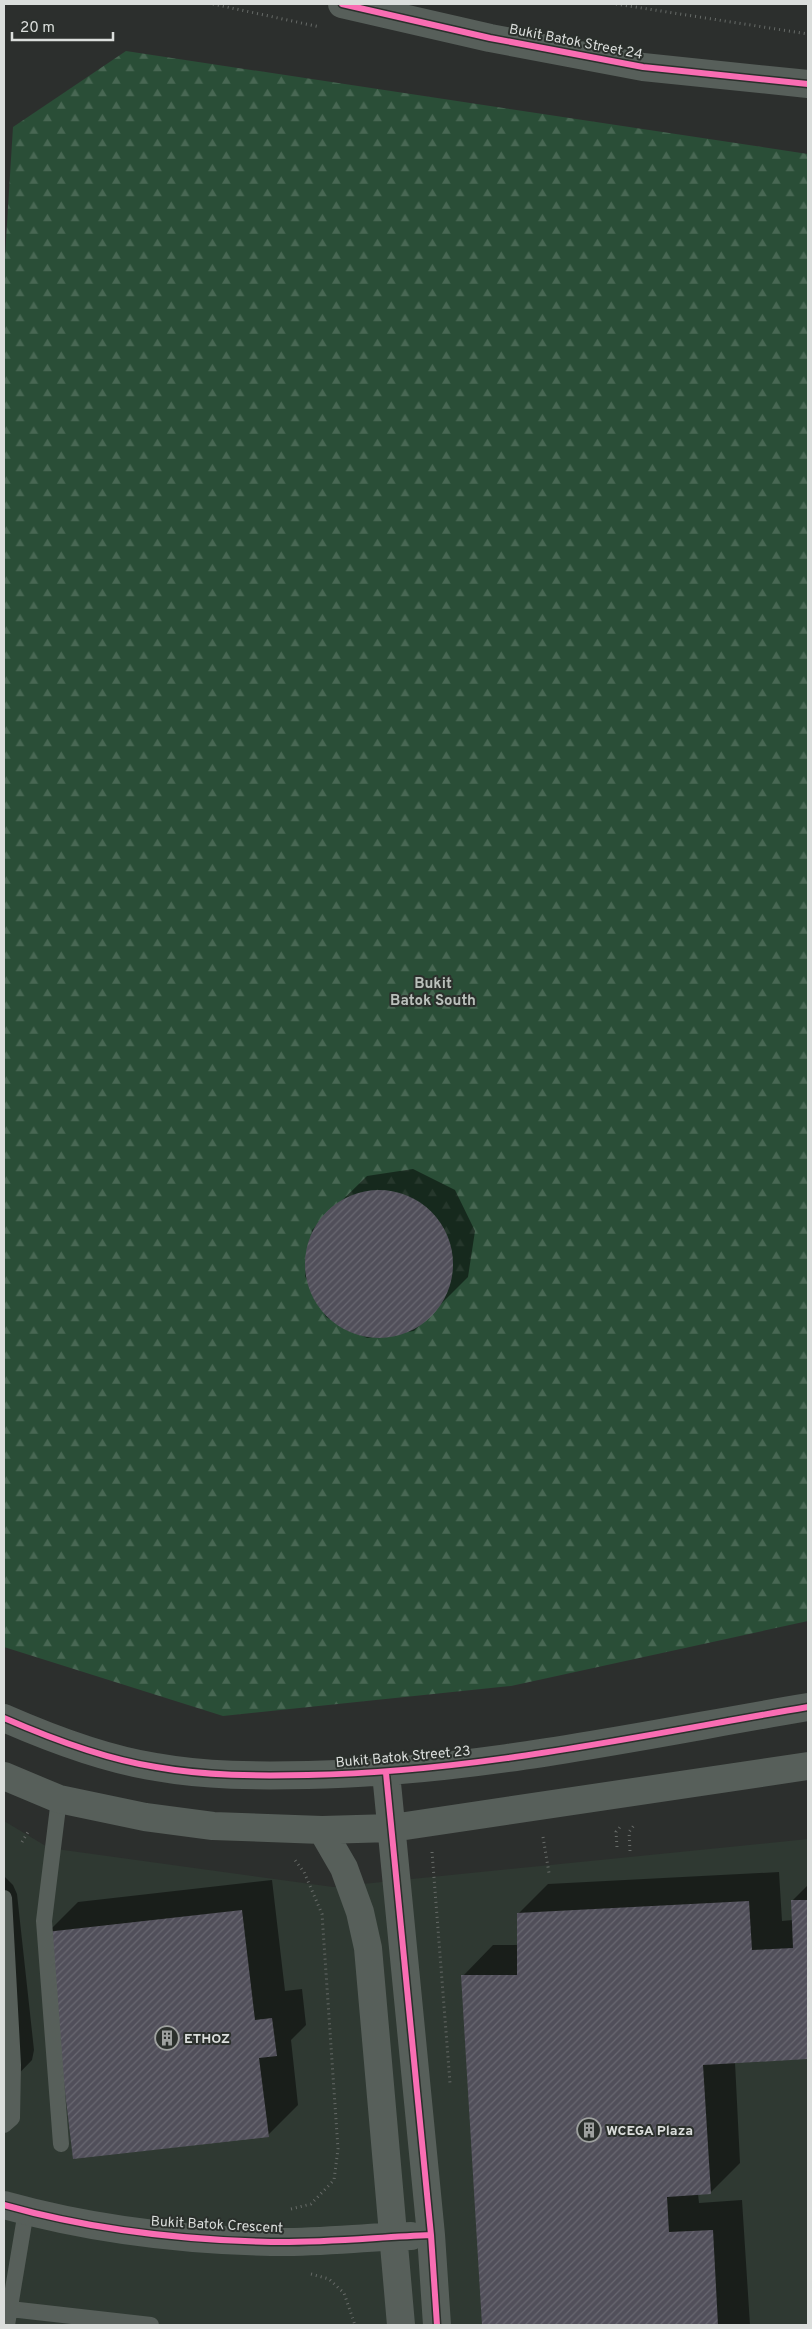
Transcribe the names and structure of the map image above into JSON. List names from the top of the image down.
{
  "streets": {
    "street": ["Bukit Batok Street 24", "Bukit Batok Street 23", "Bukit Batok Crescent"]
  },
  "districts": ["Bukit Batok South"],
  "places": {
    "building": ["ETHOZ", "WCEGA Plaza"]
  },
  "scale_bar": "20 m"
}
